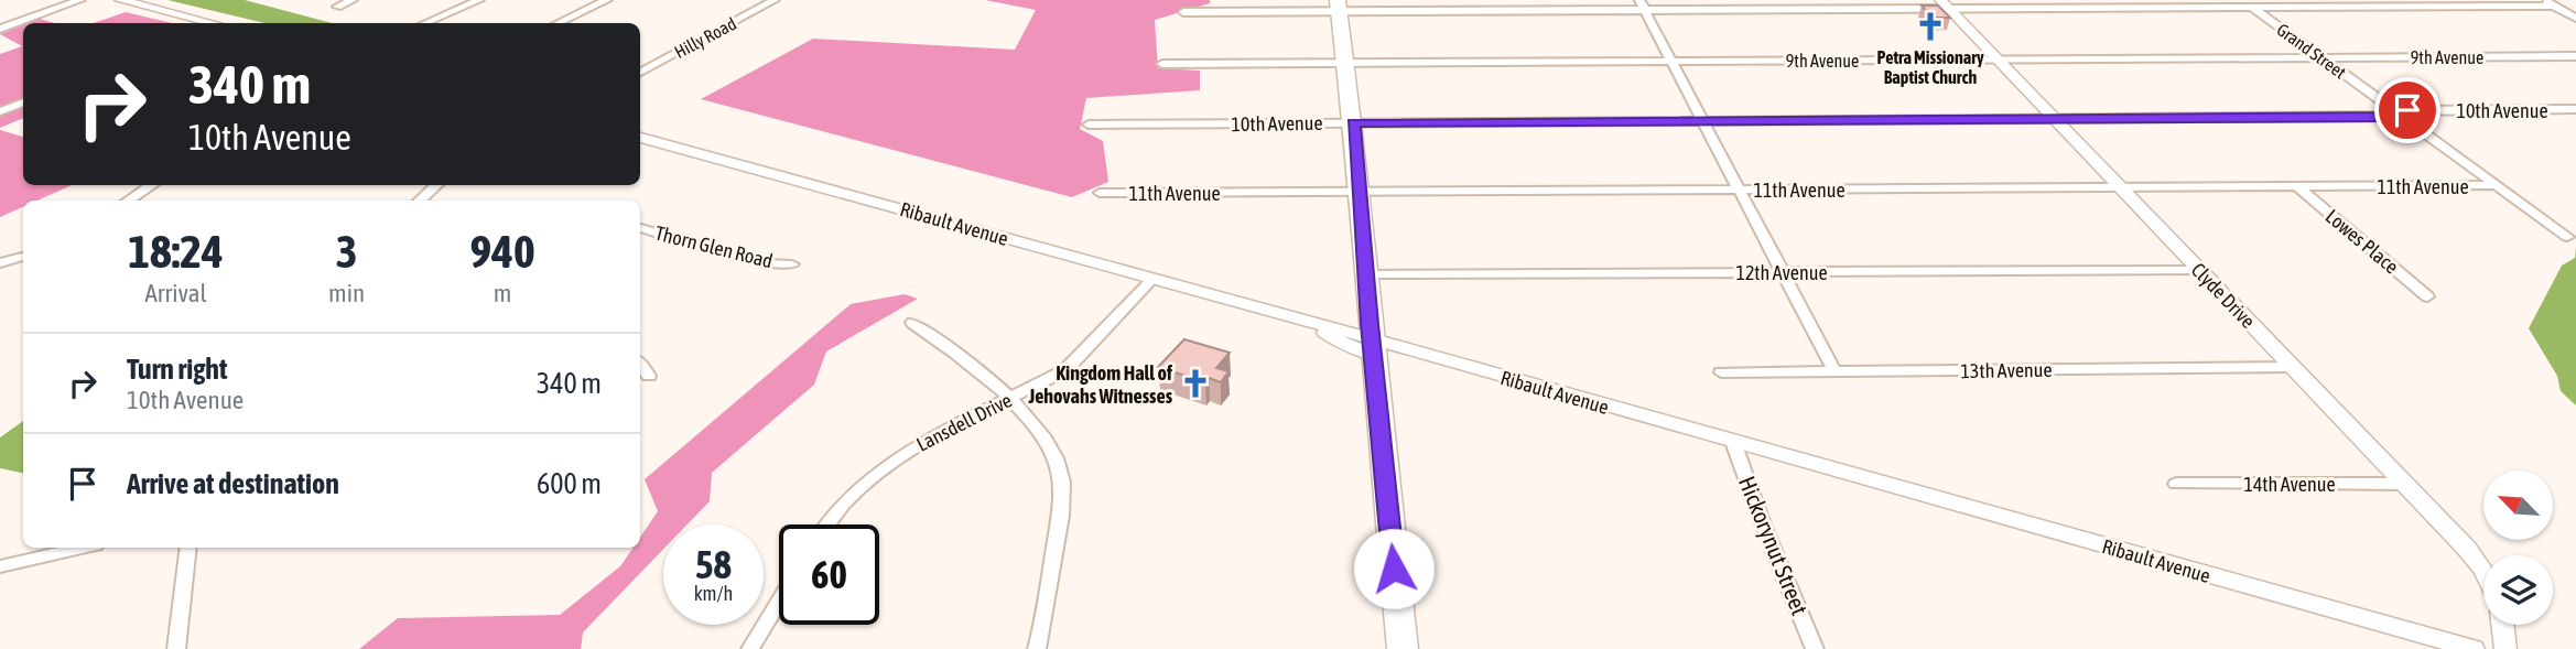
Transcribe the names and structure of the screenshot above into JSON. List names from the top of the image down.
{
  "streets": {
    "street": [
      "Hilly Road",
      "Grand Street",
      "9th Avenue",
      "10th Avenue",
      "11th Avenue",
      "Ribault Avenue",
      "Lowes Place",
      "Thorn Glen Road",
      "12th Avenue",
      "Clyde Drive",
      "13th Avenue",
      "Lansdell Drive",
      "14th Avenue",
      "Hickorynut Street"
    ]
  },
  "crossings": [
    ["Grand Street", "9th Avenue"],
    ["Grand Street", "10th Avenue"],
    ["Grand Street", "11th Avenue"],
    ["9th Avenue", "Clyde Drive"],
    ["10th Avenue", "Clyde Drive"],
    ["11th Avenue", "Lowes Place"],
    ["11th Avenue", "Clyde Drive"],
    ["Ribault Avenue", "Lansdell Drive"],
    ["Ribault Avenue", "Hickorynut Street"],
    ["12th Avenue", "Clyde Drive"],
    ["Clyde Drive", "13th Avenue"],
    ["Clyde Drive", "14th Avenue"]
  ],
  "places": {
    "church": ["Petra Missionary Baptist Church", "Kingdom Hall of Jehovahs Witnesses"]
  },
  "north": "top left",
  "page": {
    "turn": ["340 m", "10th Avenue"],
    "eta": [
      "18:24",
      "Arrival",
      "3",
      "min",
      "940",
      "m"
    ],
    "list": [
      {
        "name": "Turn right",
        "note": "10th Avenue",
        "value": "340 m"
      },
      {
        "name": "Arrive at destination",
        "value": "600 m"
      }
    ],
    "speed": "58 km/h",
    "limit": "60"
  }
}
